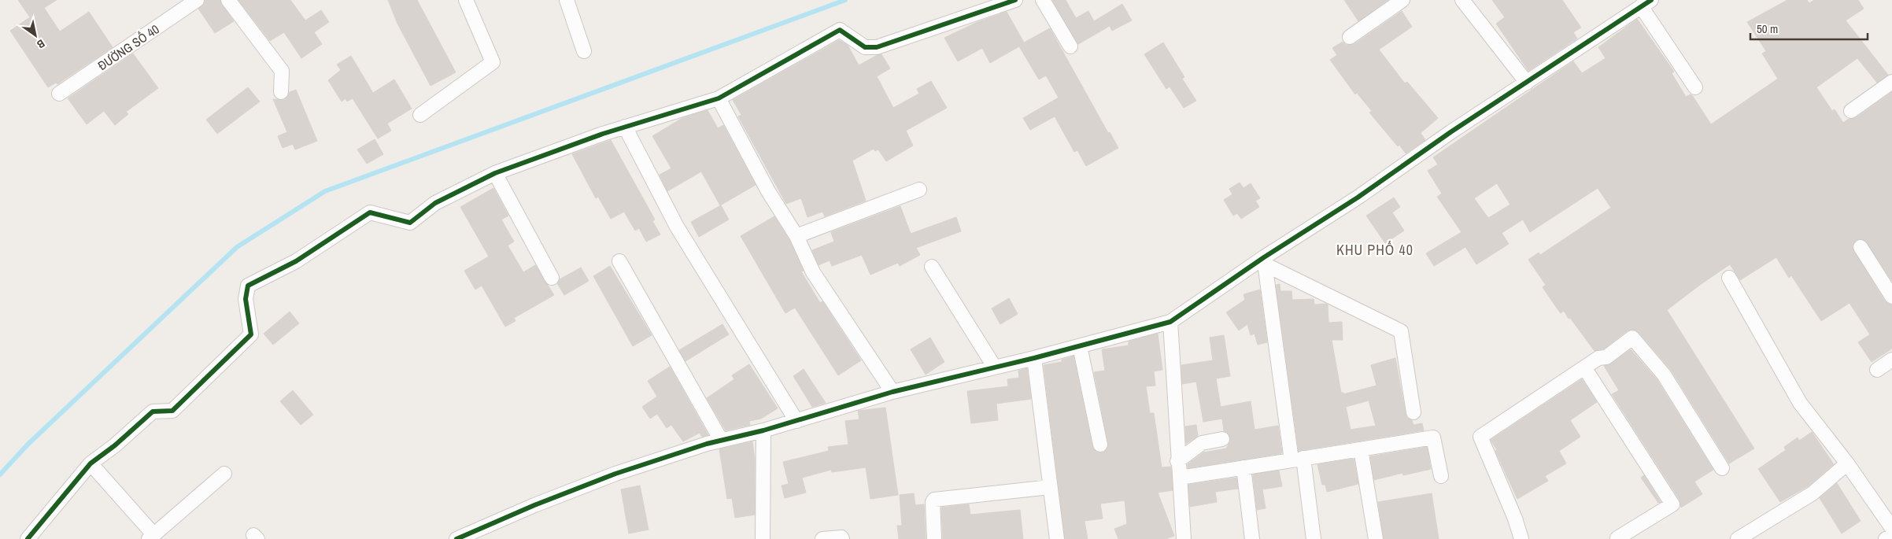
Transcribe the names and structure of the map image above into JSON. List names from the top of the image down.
{
  "streets": {
    "street": ["ĐƯỜNG SỐ 40"]
  },
  "districts": ["KHU PHỐ 40"],
  "scale_bar": "50 m",
  "north": "bottom right"
}
